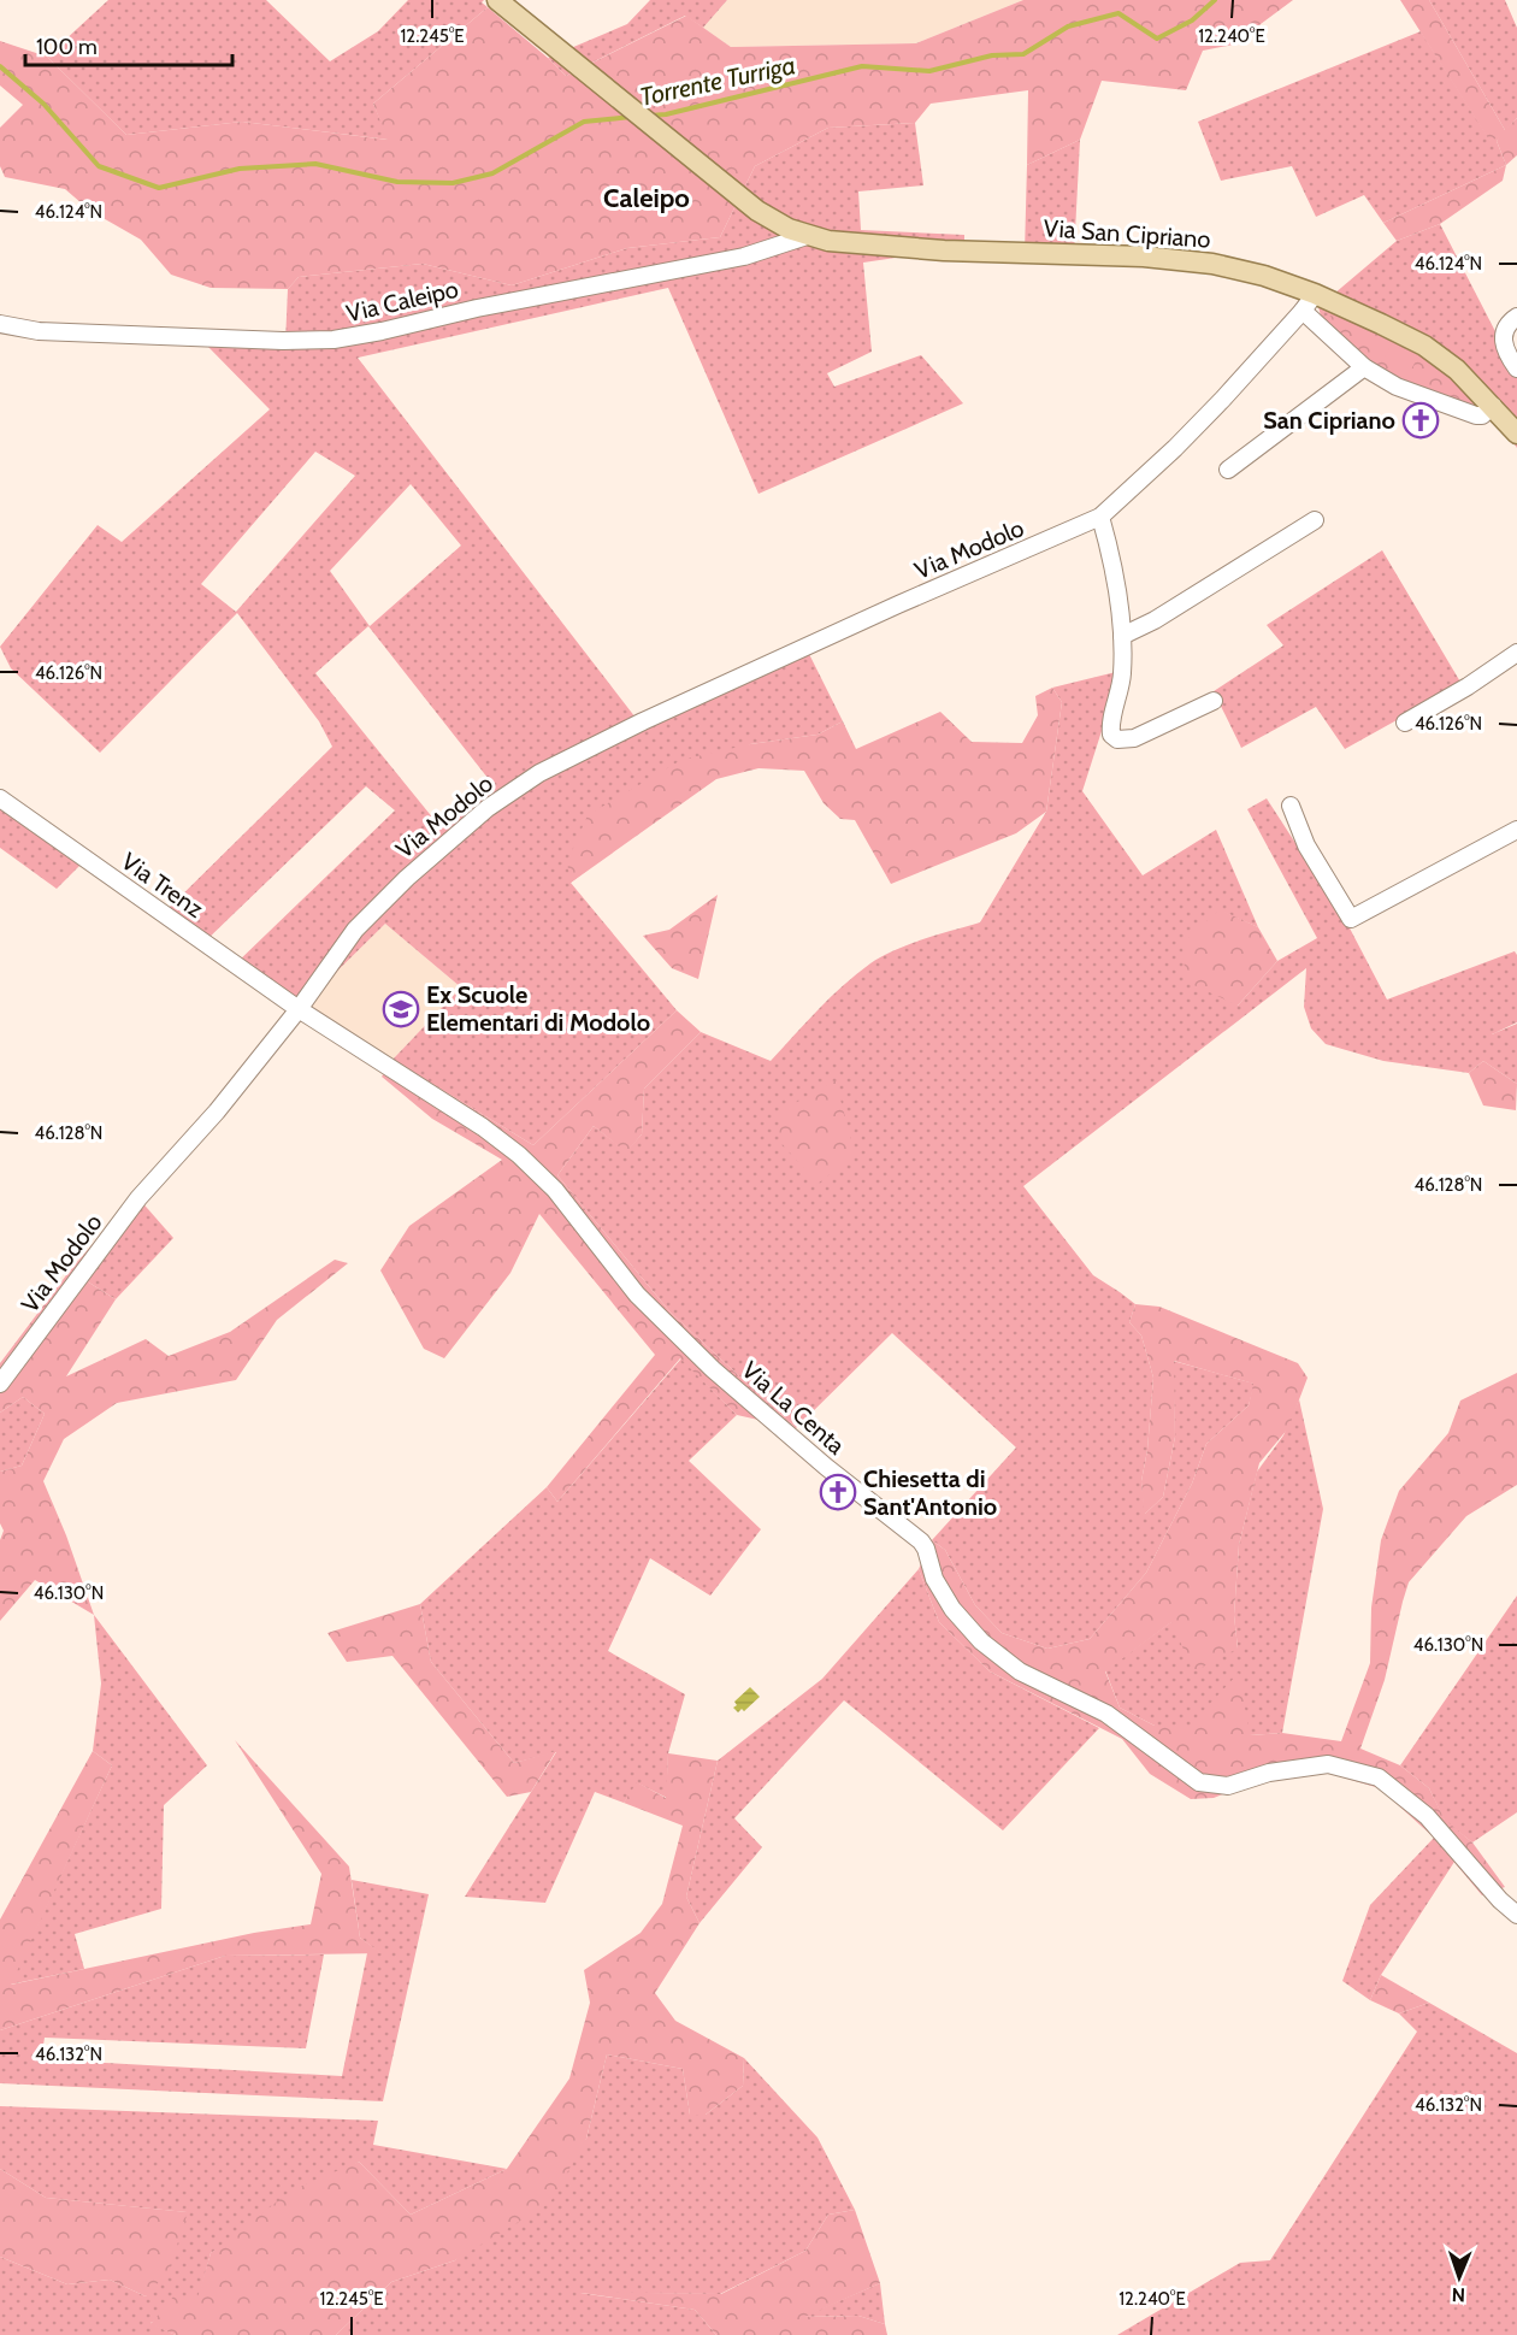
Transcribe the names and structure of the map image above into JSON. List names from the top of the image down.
{
  "streets": {
    "main road": ["Via San Cipriano"],
    "street": [
      "Via Caleipo",
      "Via Modolo",
      "Via Trenz",
      "Via La Centa"
    ]
  },
  "crossings": [
    ["Via San Cipriano", "Via Caleipo"],
    ["Via San Cipriano", "Via Modolo"],
    ["Via Modolo", "Via Trenz"],
    ["Via Modolo", "Via La Centa"],
    ["Via Trenz", "Via La Centa"]
  ],
  "districts": ["Caleipo"],
  "water": ["Torrente Turriga"],
  "places": {
    "church": ["San Cipriano", "Chiesetta di Sant'Antonio"],
    "school or university": ["Ex Scuole Elementari di Modolo"]
  },
  "scale_bar": "100 m",
  "north": "bottom",
  "coordinates": [
    "12.245°E",
    "12.240°E",
    "46.124°N",
    "46.126°N",
    "46.128°N",
    "46.130°N",
    "46.132°N"
  ]
}
